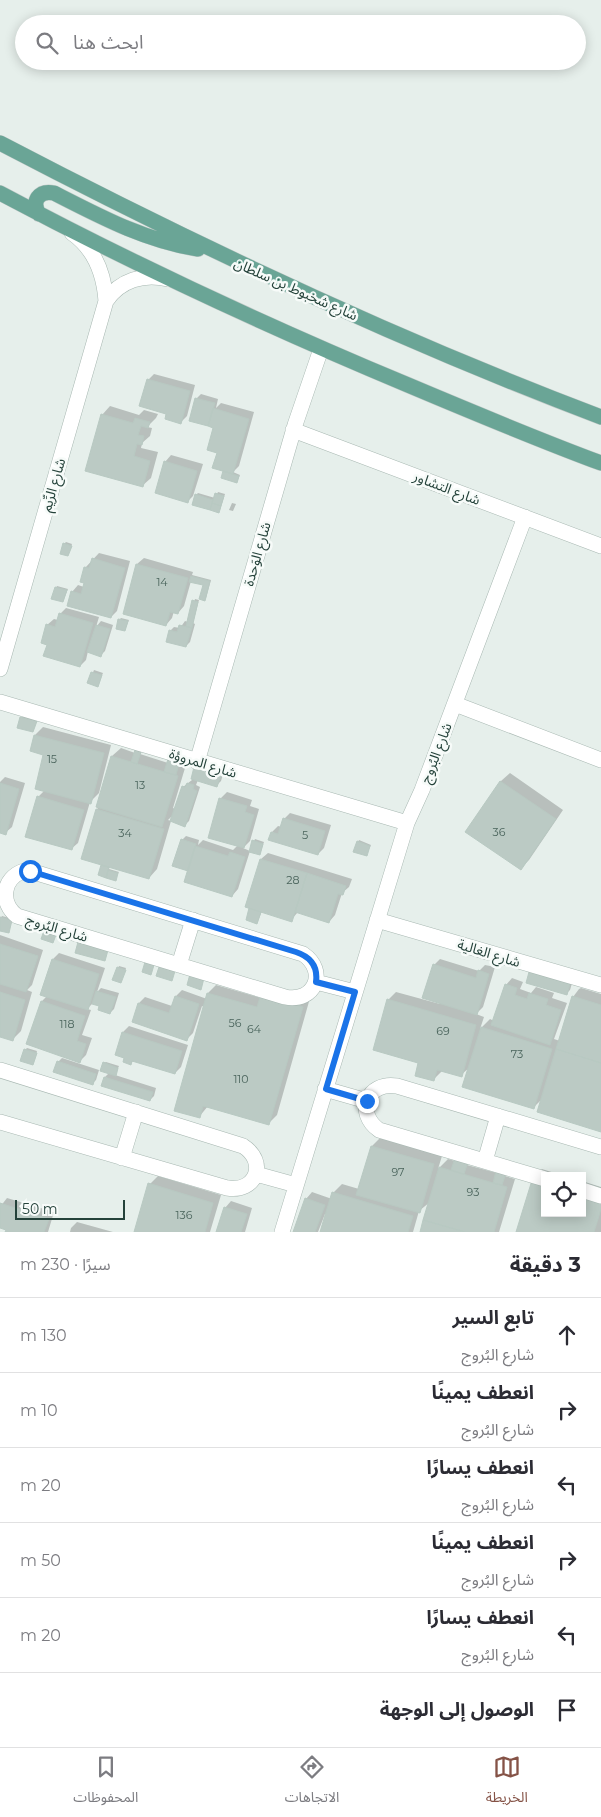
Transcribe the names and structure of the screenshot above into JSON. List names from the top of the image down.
{
  "streets": {
    "main road": ["شارع شخبوط بن سلطان"],
    "street": [
      "شارع الرِّيم",
      "شارع التشاور",
      "شارع الوَحدة",
      "شارع البُروج",
      "شارع المروؤة",
      "شارع الغالية"
    ]
  },
  "crossings": [
    ["شارع التشاور", "شارع الوَحدة"],
    ["شارع التشاور", "شارع البُروج"],
    ["شارع الوَحدة", "شارع المروؤة"],
    ["شارع البُروج", "شارع المروؤة"],
    ["شارع البُروج", "شارع الغالية"]
  ],
  "house_numbers": [
    "14",
    "15",
    "13",
    "36",
    "34",
    "5",
    "28",
    "56",
    "118",
    "64",
    "69",
    "73",
    "110",
    "97",
    "93",
    "136"
  ],
  "scale_bar": "50 m",
  "page": {
    "search": "ابحث هنا",
    "scale": "50 m",
    "heading": ["3 دقيقة", "سيرًا · 230 m"],
    "list": [
      ["تابع السير", "شارع البُروج", "130 m"],
      ["انعطف يمينًا", "شارع البُروج", "10 m"],
      ["انعطف يسارًا", "شارع البُروج", "20 m"],
      ["انعطف يمينًا", "شارع البُروج", "50 m"],
      ["انعطف يسارًا", "شارع البُروج", "20 m"],
      "الوصول إلى الوجهة"
    ],
    "nav": ["الخريطة", "الاتجاهات", "المحفوظات"]
  }
}
